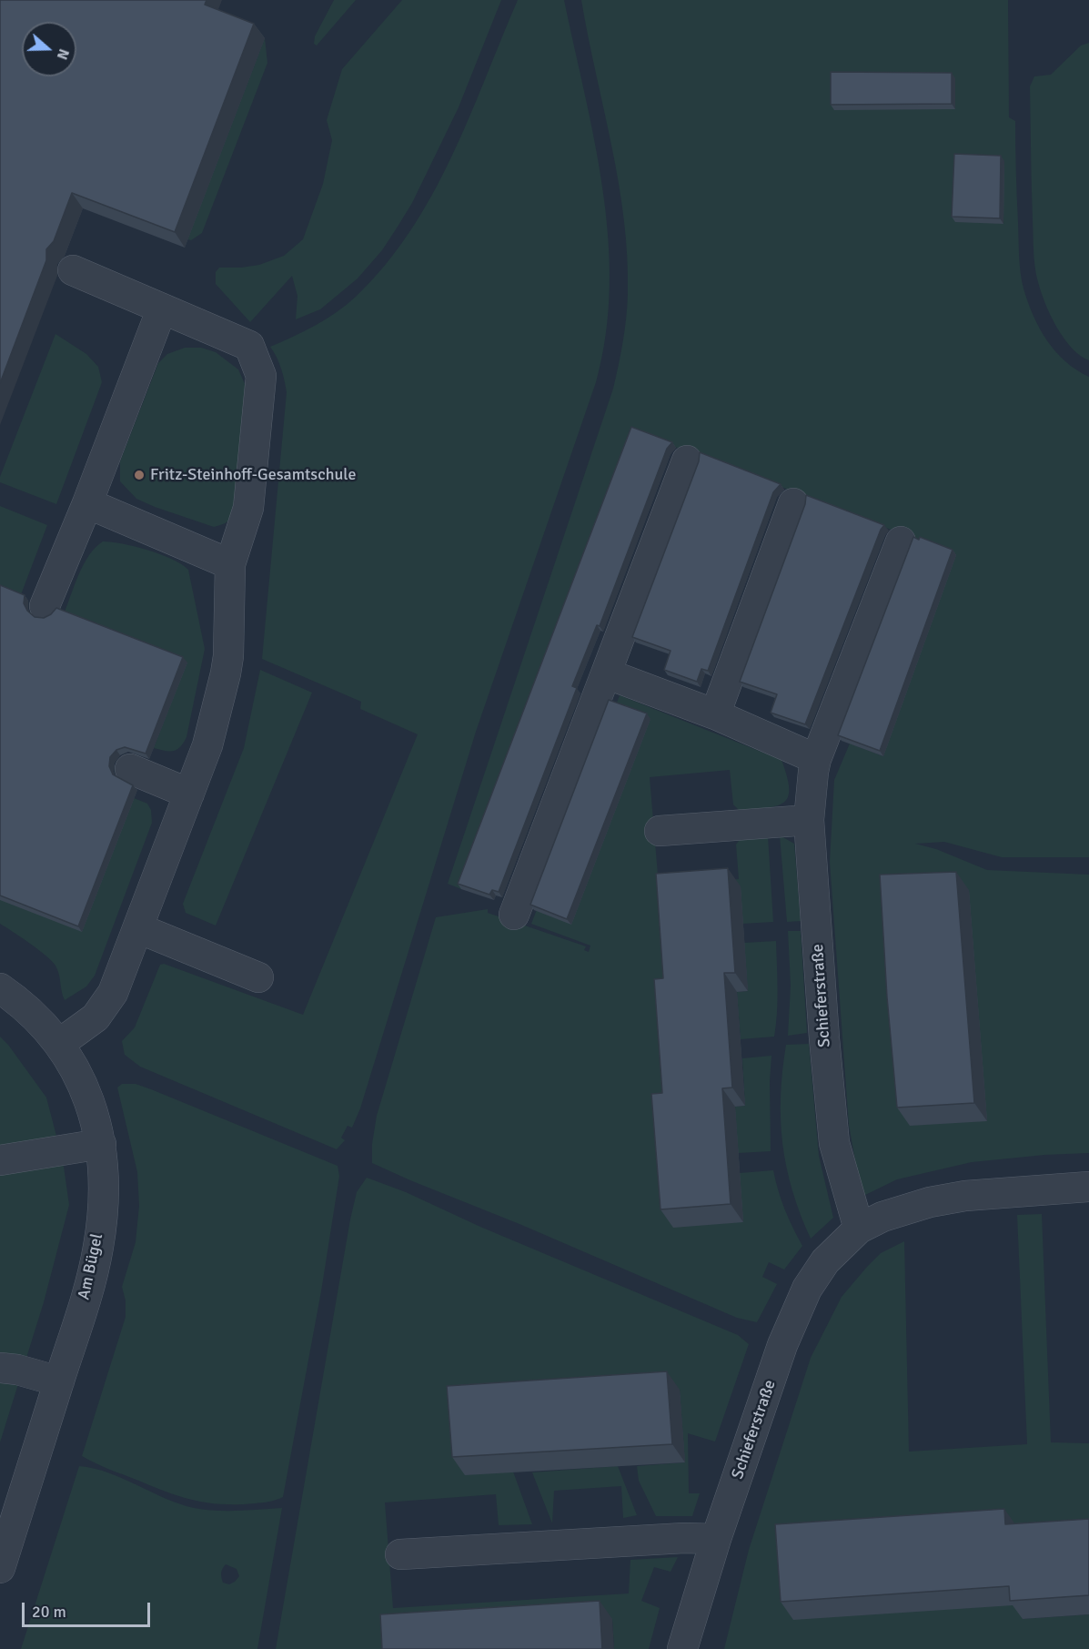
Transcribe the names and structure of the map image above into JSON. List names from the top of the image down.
{
  "streets": {
    "street": ["Schieferstraße", "Am Bügel"]
  },
  "places": ["Fritz-Steinhoff-Gesamtschule"],
  "scale_bar": "20 m",
  "north": "right"
}
